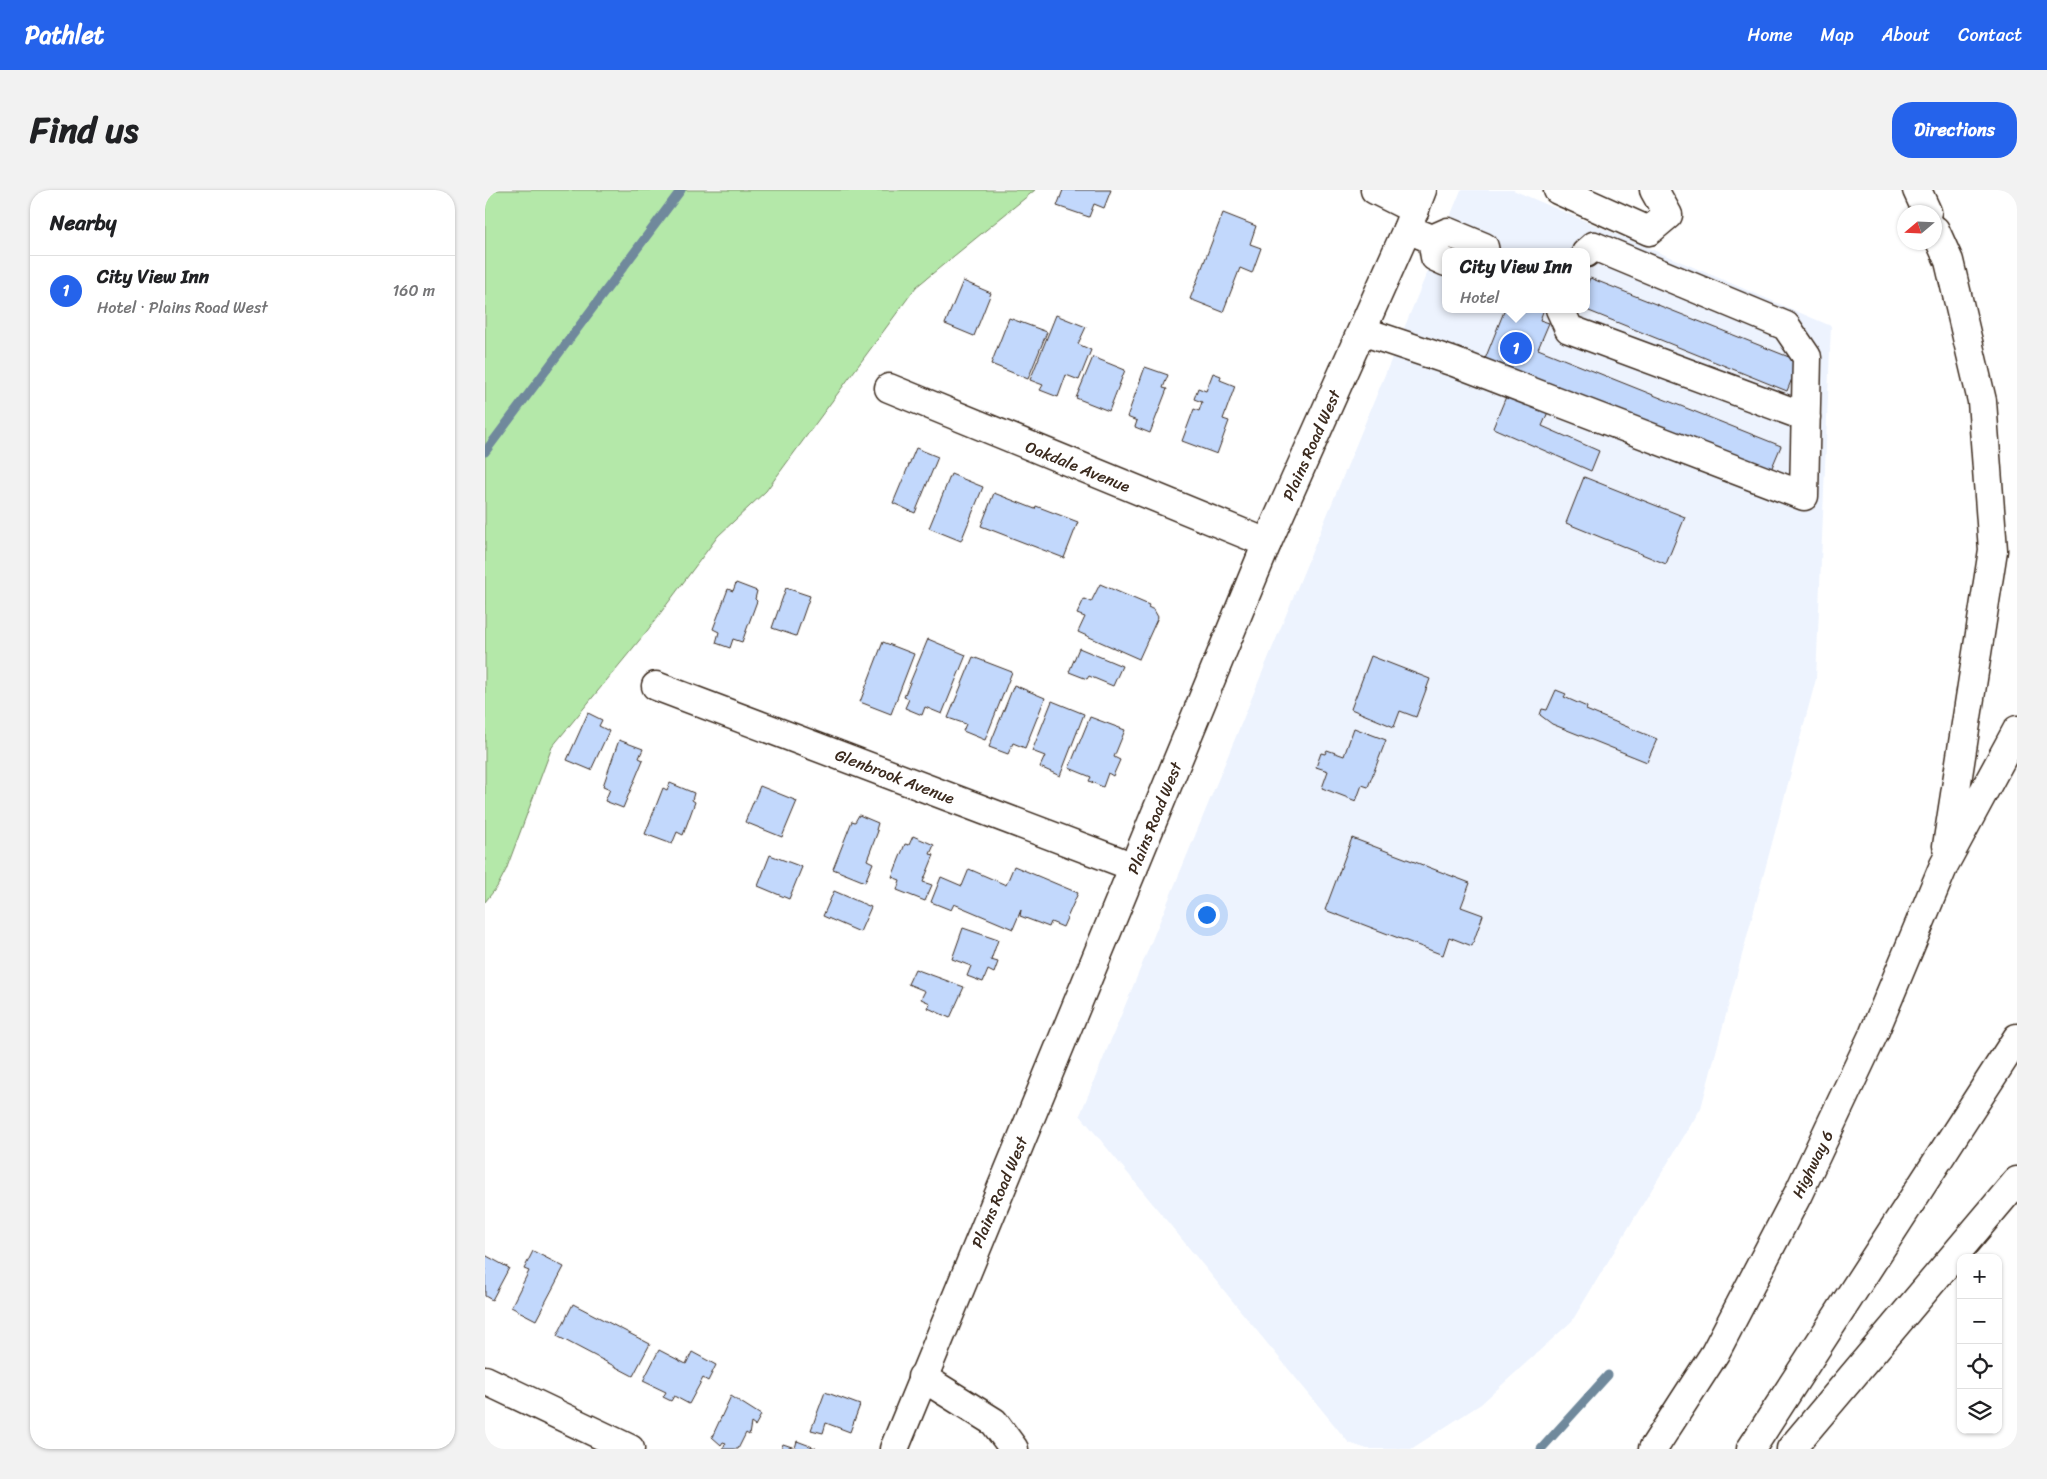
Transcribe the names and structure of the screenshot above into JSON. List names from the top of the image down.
{
  "streets": {
    "main road": [
      "Plains Road West",
      "Oakdale Avenue",
      "Glenbrook Avenue",
      "Highway 6"
    ]
  },
  "crossings": [
    ["Plains Road West", "Oakdale Avenue"],
    ["Plains Road West", "Glenbrook Avenue"]
  ],
  "north": "left",
  "page": {
    "header": "Pathlet",
    "nav": [
      "Home",
      "Map",
      "About",
      "Contact"
    ],
    "title": "Find us",
    "buttons": "Directions",
    "heading": "Nearby",
    "popup": ["City View Inn", "Hotel"],
    "list": [
      {
        "mark": "1",
        "name": "City View Inn",
        "note": "Hotel · Plains Road West",
        "value": "160 m"
      }
    ],
    "pins": "1",
    "map_buttons": ["+", "−"]
  }
}
